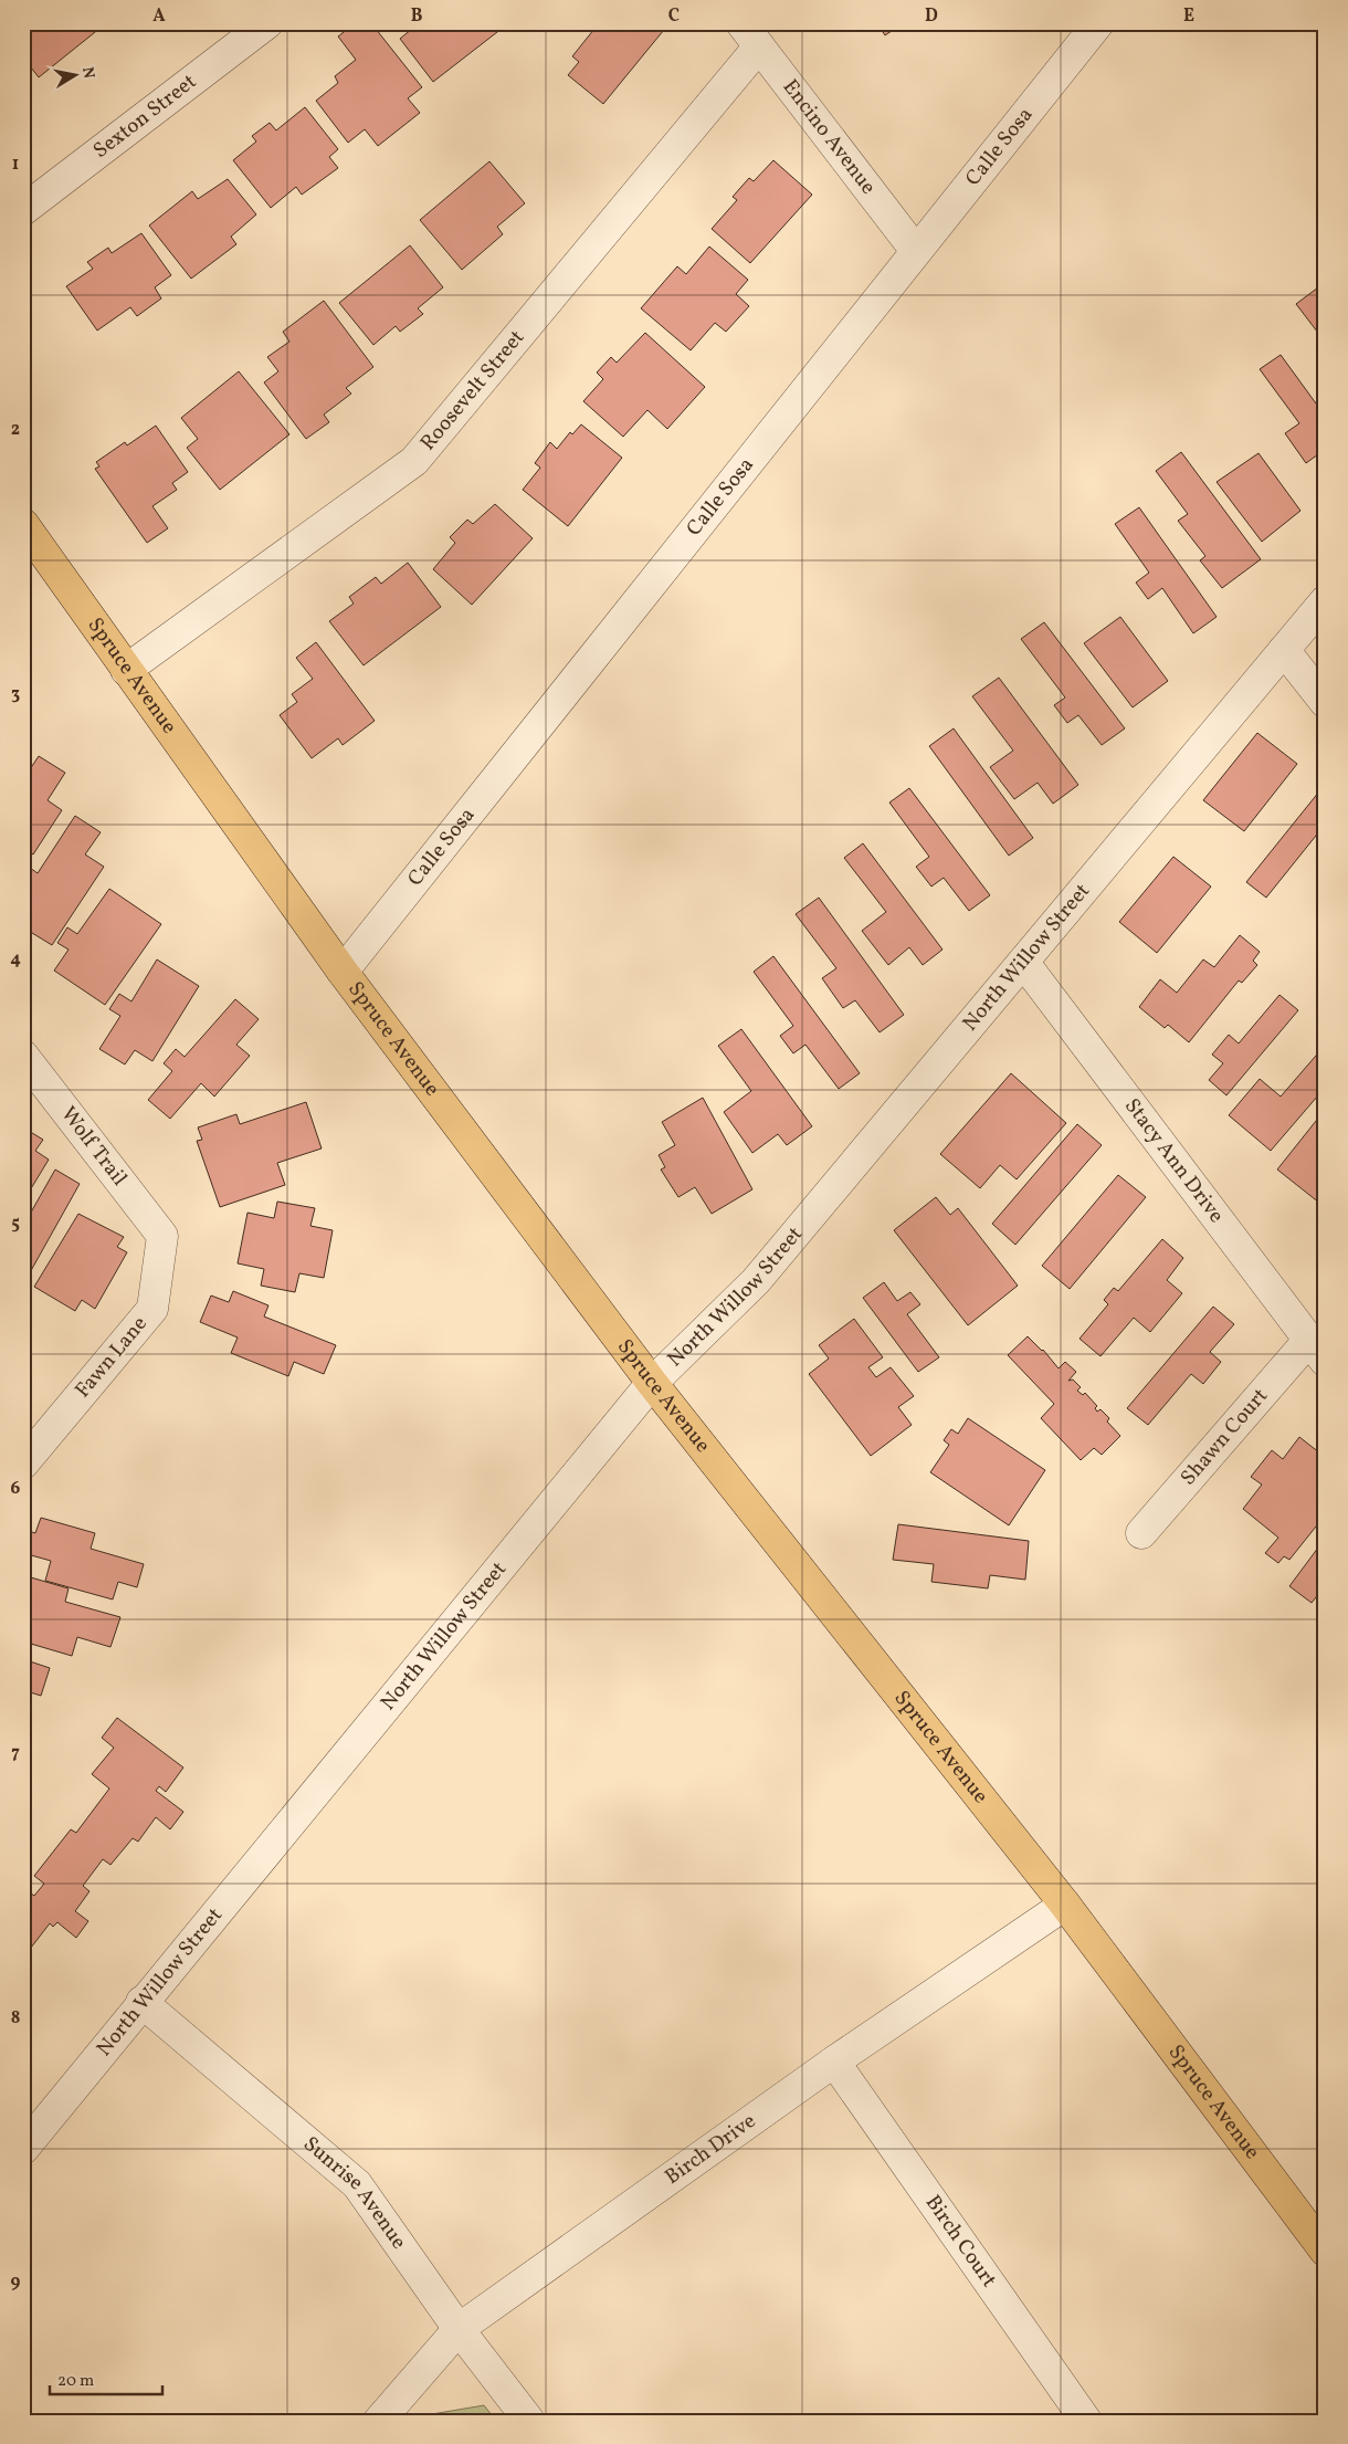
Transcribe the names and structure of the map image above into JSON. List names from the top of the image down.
{
  "streets": {
    "main road": ["Spruce Avenue"],
    "street": [
      "Sexton Street",
      "Encino Avenue",
      "Calle Sosa",
      "Roosevelt Street",
      "North Willow Street",
      "Wolf Trail",
      "Stacy Ann Drive",
      "Fawn Lane",
      "Shawn Court",
      "Birch Drive",
      "Sunrise Avenue",
      "Birch Court"
    ]
  },
  "crossings": [
    ["Encino Avenue", "Calle Sosa"],
    ["Encino Avenue", "Roosevelt Street"],
    ["Calle Sosa", "Spruce Avenue"],
    ["Roosevelt Street", "Spruce Avenue"],
    ["Spruce Avenue", "North Willow Street"],
    ["Spruce Avenue", "Birch Drive"],
    ["North Willow Street", "Stacy Ann Drive"],
    ["North Willow Street", "Sunrise Avenue"],
    ["Wolf Trail", "Fawn Lane"],
    ["Stacy Ann Drive", "Shawn Court"],
    ["Birch Drive", "Sunrise Avenue"],
    ["Birch Drive", "Birch Court"]
  ],
  "scale_bar": "20 m",
  "north": "right",
  "grid": {
    "columns": [
      "A",
      "B",
      "C",
      "D",
      "E"
    ],
    "rows": [
      "1",
      "2",
      "3",
      "4",
      "5",
      "6",
      "7",
      "8",
      "9"
    ]
  }
}
